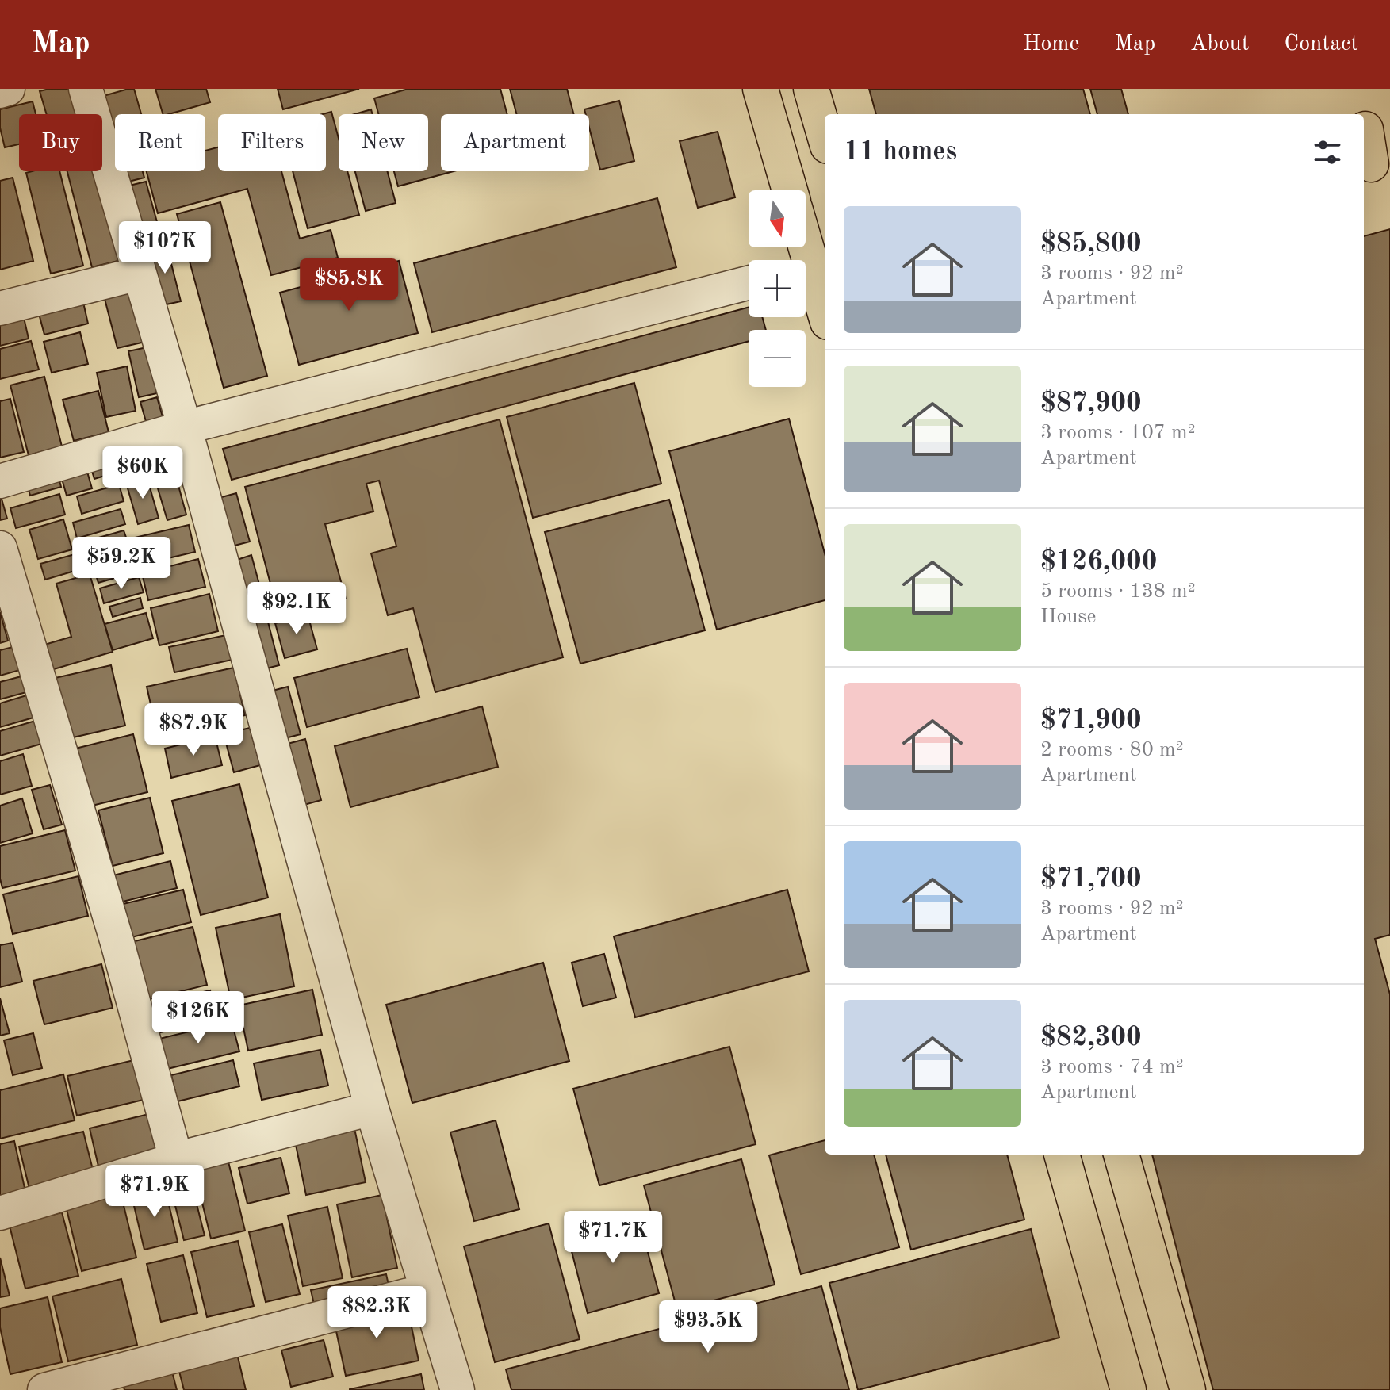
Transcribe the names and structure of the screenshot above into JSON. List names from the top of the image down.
{
  "north": "bottom",
  "page": {
    "header": "Map",
    "nav": [
      "Home",
      "Map",
      "About",
      "Contact"
    ],
    "chip": [
      "Buy",
      "Rent",
      "Filters",
      "New",
      "Apartment"
    ],
    "heading": "11 homes",
    "map_buttons": ["+", "−"],
    "list": [
      {
        "name": "$85,800",
        "note": "3 rooms · 92 m² · Apartment"
      },
      {
        "name": "$87,900",
        "note": "3 rooms · 107 m² · Apartment"
      },
      {
        "name": "$126,000",
        "note": "5 rooms · 138 m² · House"
      },
      {
        "name": "$71,900",
        "note": "2 rooms · 80 m² · Apartment"
      },
      {
        "name": "$71,700",
        "note": "3 rooms · 92 m² · Apartment"
      },
      {
        "name": "$82,300",
        "note": "3 rooms · 74 m² · Apartment"
      }
    ],
    "price": [
      "$107K",
      "$85.8K",
      "$60K",
      "$59.2K",
      "$92.1K",
      "$87.9K",
      "$126K",
      "$71.9K",
      "$71.7K",
      "$82.3K",
      "$93.5K"
    ]
  }
}
